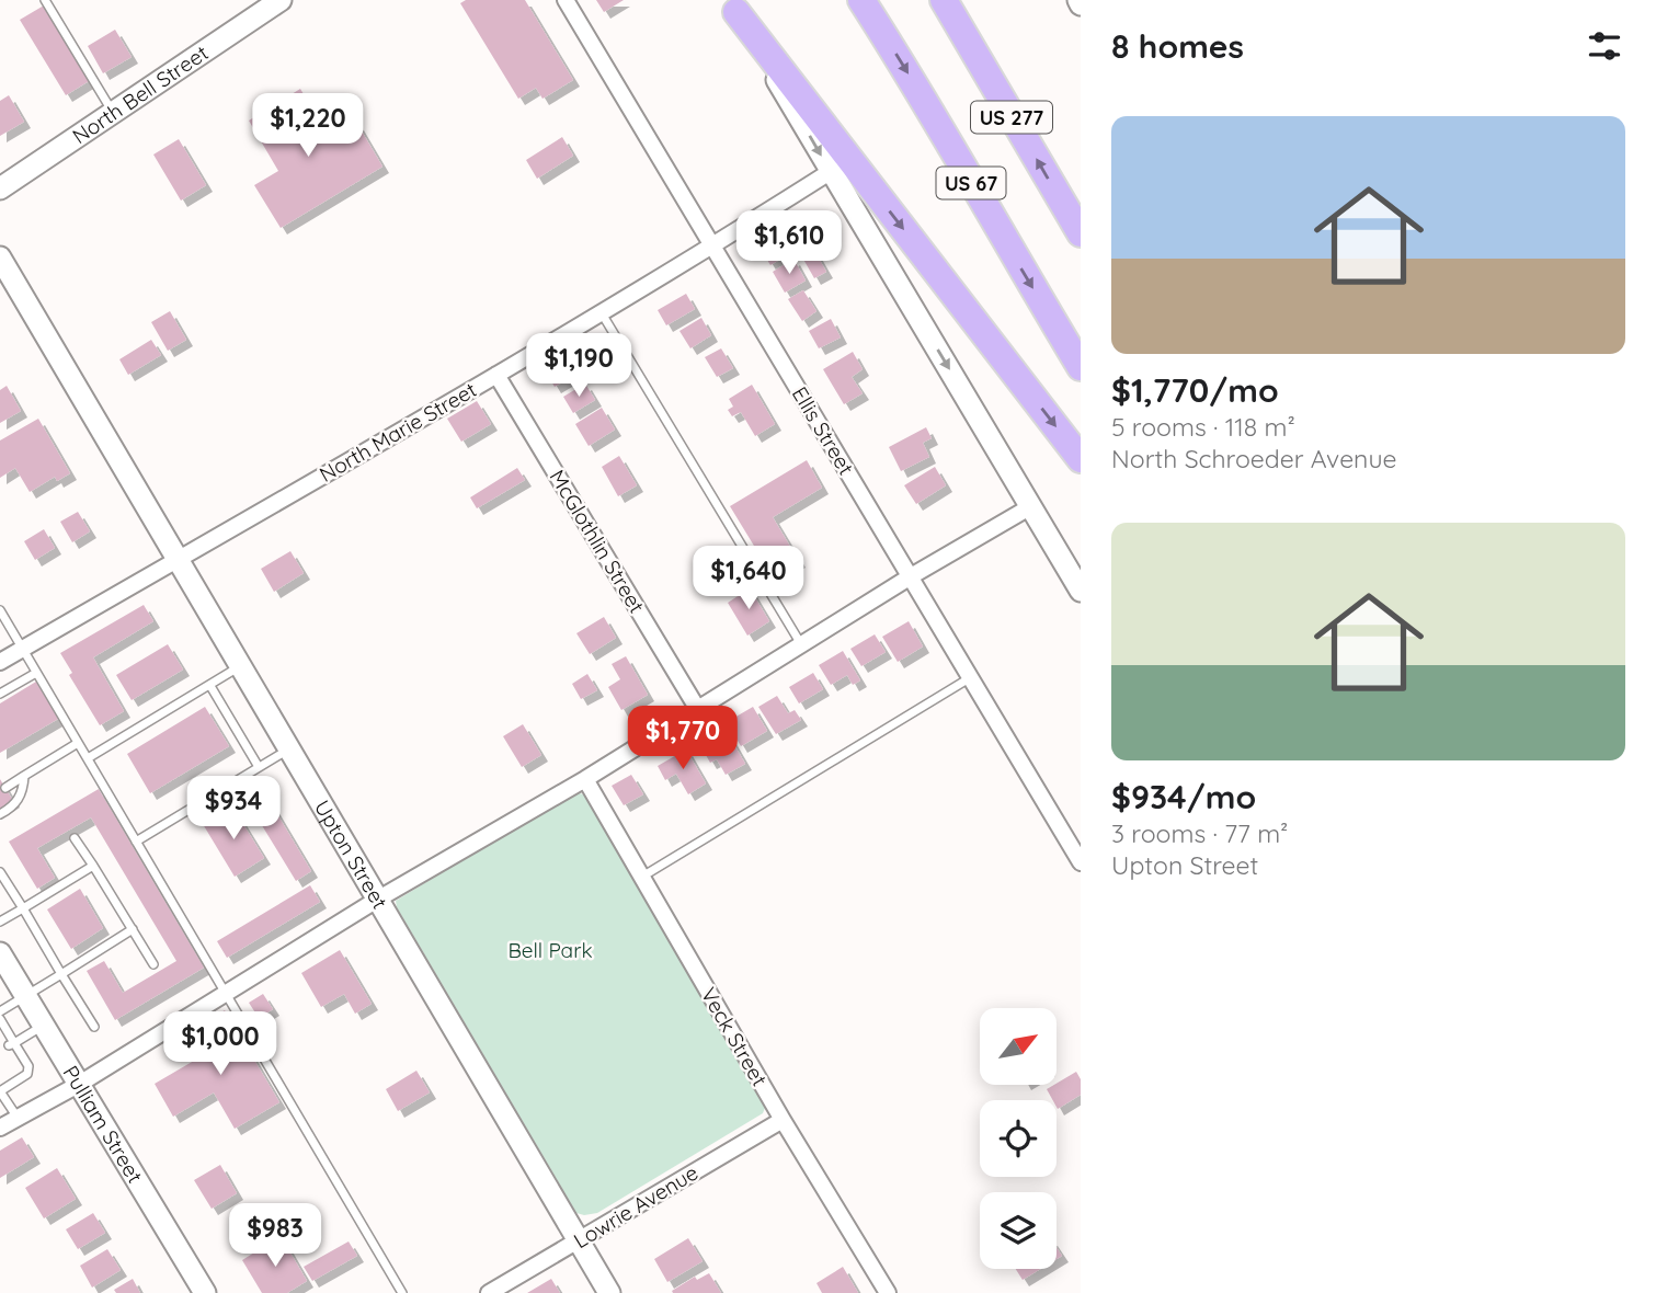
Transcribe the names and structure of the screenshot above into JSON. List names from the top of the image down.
{
  "streets": {
    "highway": ["US 277", "US 67"],
    "main road": ["North Bell Street", "Upton Street", "Pulliam Street"],
    "street": [
      "Ellis Street",
      "North Marie Street",
      "McGlothlin Street",
      "Veck Street",
      "Lowrie Avenue"
    ]
  },
  "crossings": [
    ["Ellis Street", "North Marie Street"],
    ["North Marie Street", "McGlothlin Street"],
    ["North Marie Street", "Upton Street"],
    ["Upton Street", "Lowrie Avenue"],
    ["Veck Street", "Lowrie Avenue"]
  ],
  "parks": ["Bell Park"],
  "north": "top right",
  "page": {
    "heading": "8 homes",
    "list": [
      {
        "name": "$1,770/mo",
        "note": "5 rooms · 118 m² · North Schroeder Avenue"
      },
      {
        "name": "$934/mo",
        "note": "3 rooms · 77 m² · Upton Street"
      }
    ],
    "price": [
      "$1,220",
      "$1,610",
      "$1,190",
      "$1,640",
      "$1,770",
      "$934",
      "$1,000",
      "$983"
    ]
  }
}
